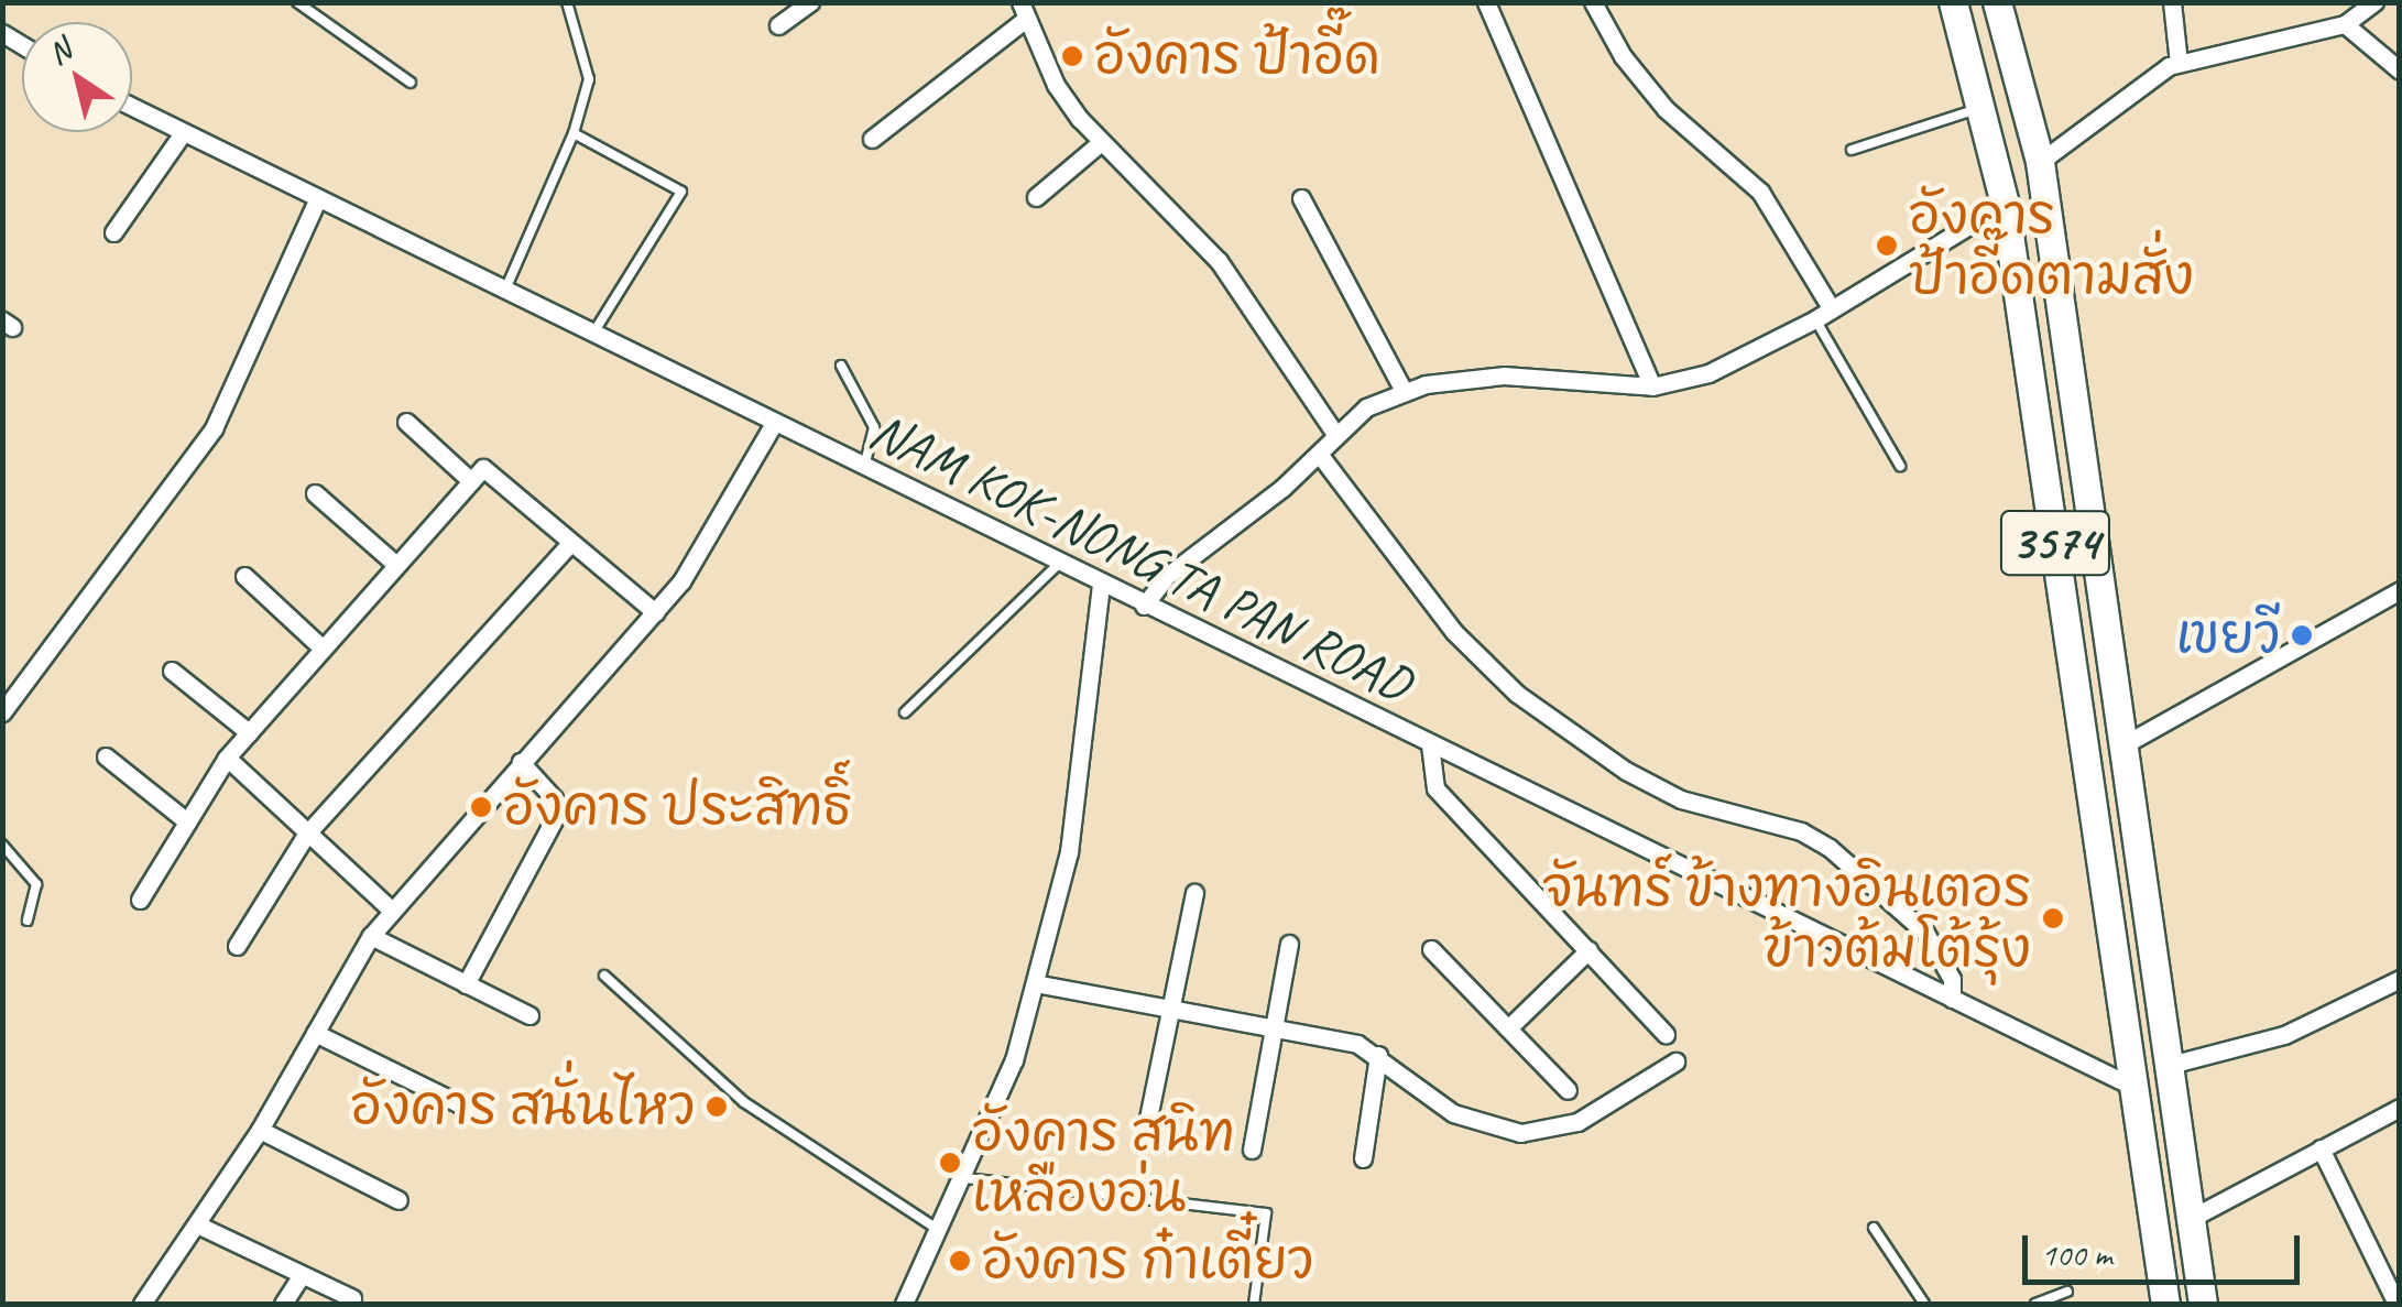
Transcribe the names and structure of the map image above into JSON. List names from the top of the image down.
{
  "streets": {
    "main road": ["3574"],
    "street": ["NAM KOK-NONG TA PAN ROAD"]
  },
  "crossings": [
    ["3574", "NAM KOK-NONG TA PAN ROAD"]
  ],
  "places": [
    "อังคาร ป้าอี๊ด",
    "อังคาร ป้าอี๊ดตามสั่ง",
    "เขยวี",
    "อังคาร ประสิทธิ์",
    "จันทร์ ข้างทางอินเตอร ข้าวต้มโต้รุ้ง",
    "อังคาร สนั่นไหว",
    "อังคาร สนิท เหลืองอ่น",
    "อังคาร ก๋าเตี๋ยว"
  ],
  "scale_bar": "100 m",
  "north": "top left"
}
